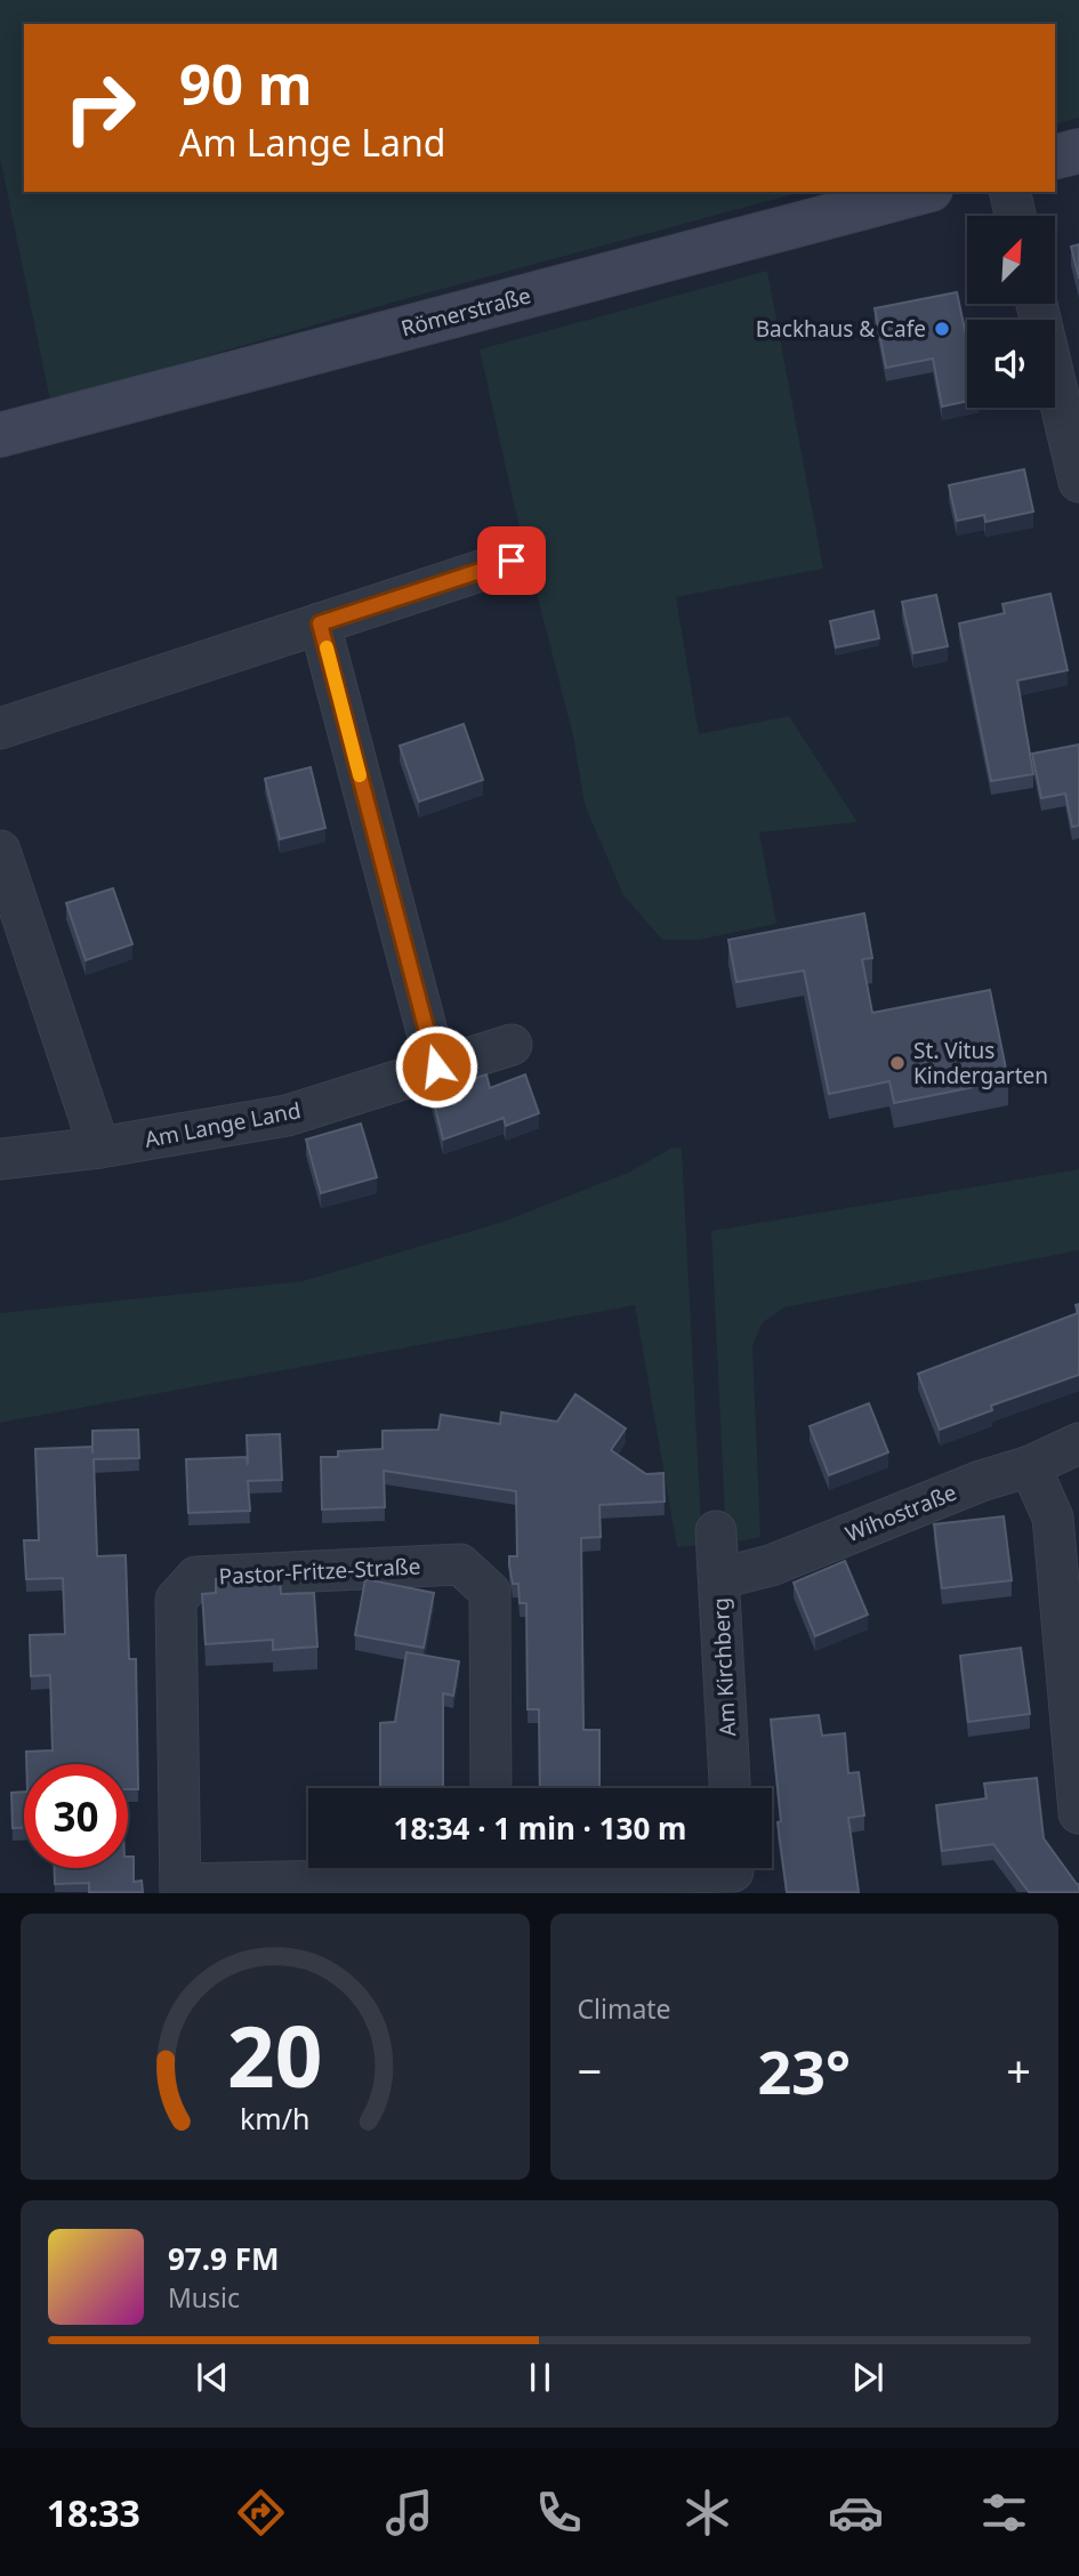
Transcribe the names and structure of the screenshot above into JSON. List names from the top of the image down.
{
  "streets": {
    "street": [
      "Römerstraße",
      "Am Lange Land",
      "Wihostraße",
      "Pastor-Fritze-Straße",
      "Am Kirchberg"
    ]
  },
  "crossings": [
    ["Wihostraße", "Am Kirchberg"]
  ],
  "places": ["Backhaus & Cafe", "St. Vitus Kindergarten"],
  "north": "top right",
  "page": {
    "turn": ["90 m", "Am Lange Land"],
    "limit": "30",
    "trip": "18:34 · 1 min · 130 m",
    "tile": "Climate",
    "heat": ["−", "23°", "+"],
    "song": ["97.9 FM", "Music"],
    "tabs": "18:33",
    "gauge": ["20", "km/h"]
  }
}
